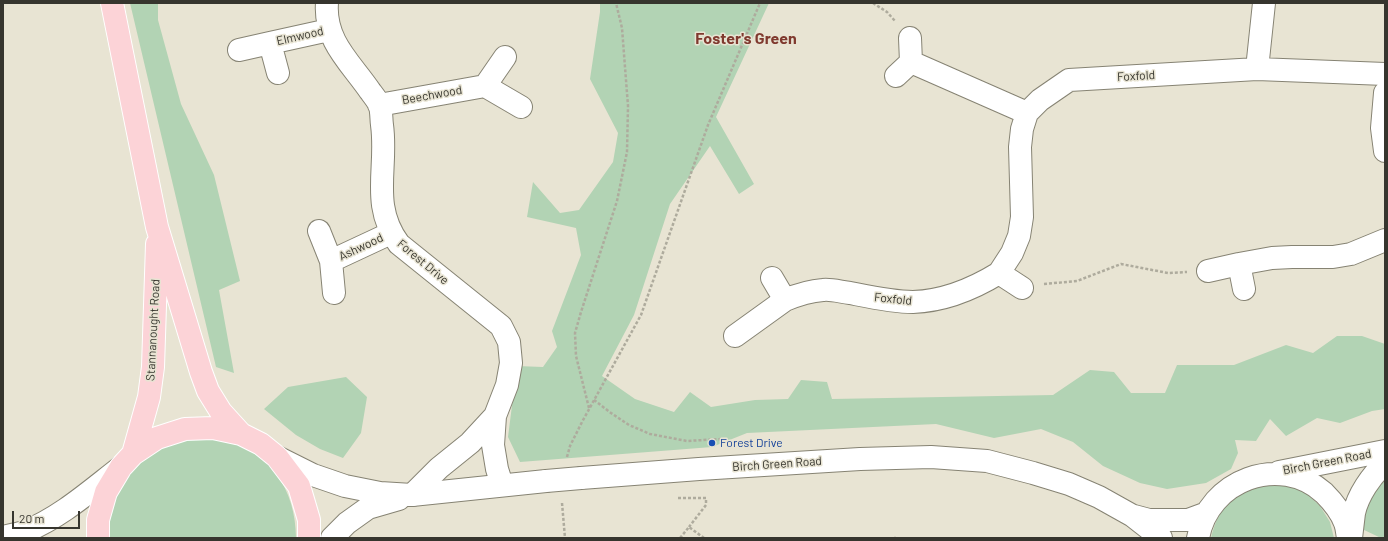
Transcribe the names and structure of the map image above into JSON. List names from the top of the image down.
{
  "streets": {
    "main road": ["Stannanought Road"],
    "street": [
      "Elmwood",
      "Foxfold",
      "Beechwood",
      "Ashwood",
      "Forest Drive",
      "Birch Green Road"
    ]
  },
  "crossings": [
    ["Elmwood", "Forest Drive"],
    ["Beechwood", "Forest Drive"],
    ["Ashwood", "Forest Drive"],
    ["Forest Drive", "Birch Green Road"]
  ],
  "districts": ["Foster's Green"],
  "places": ["Forest Drive"],
  "scale_bar": "20 m"
}
